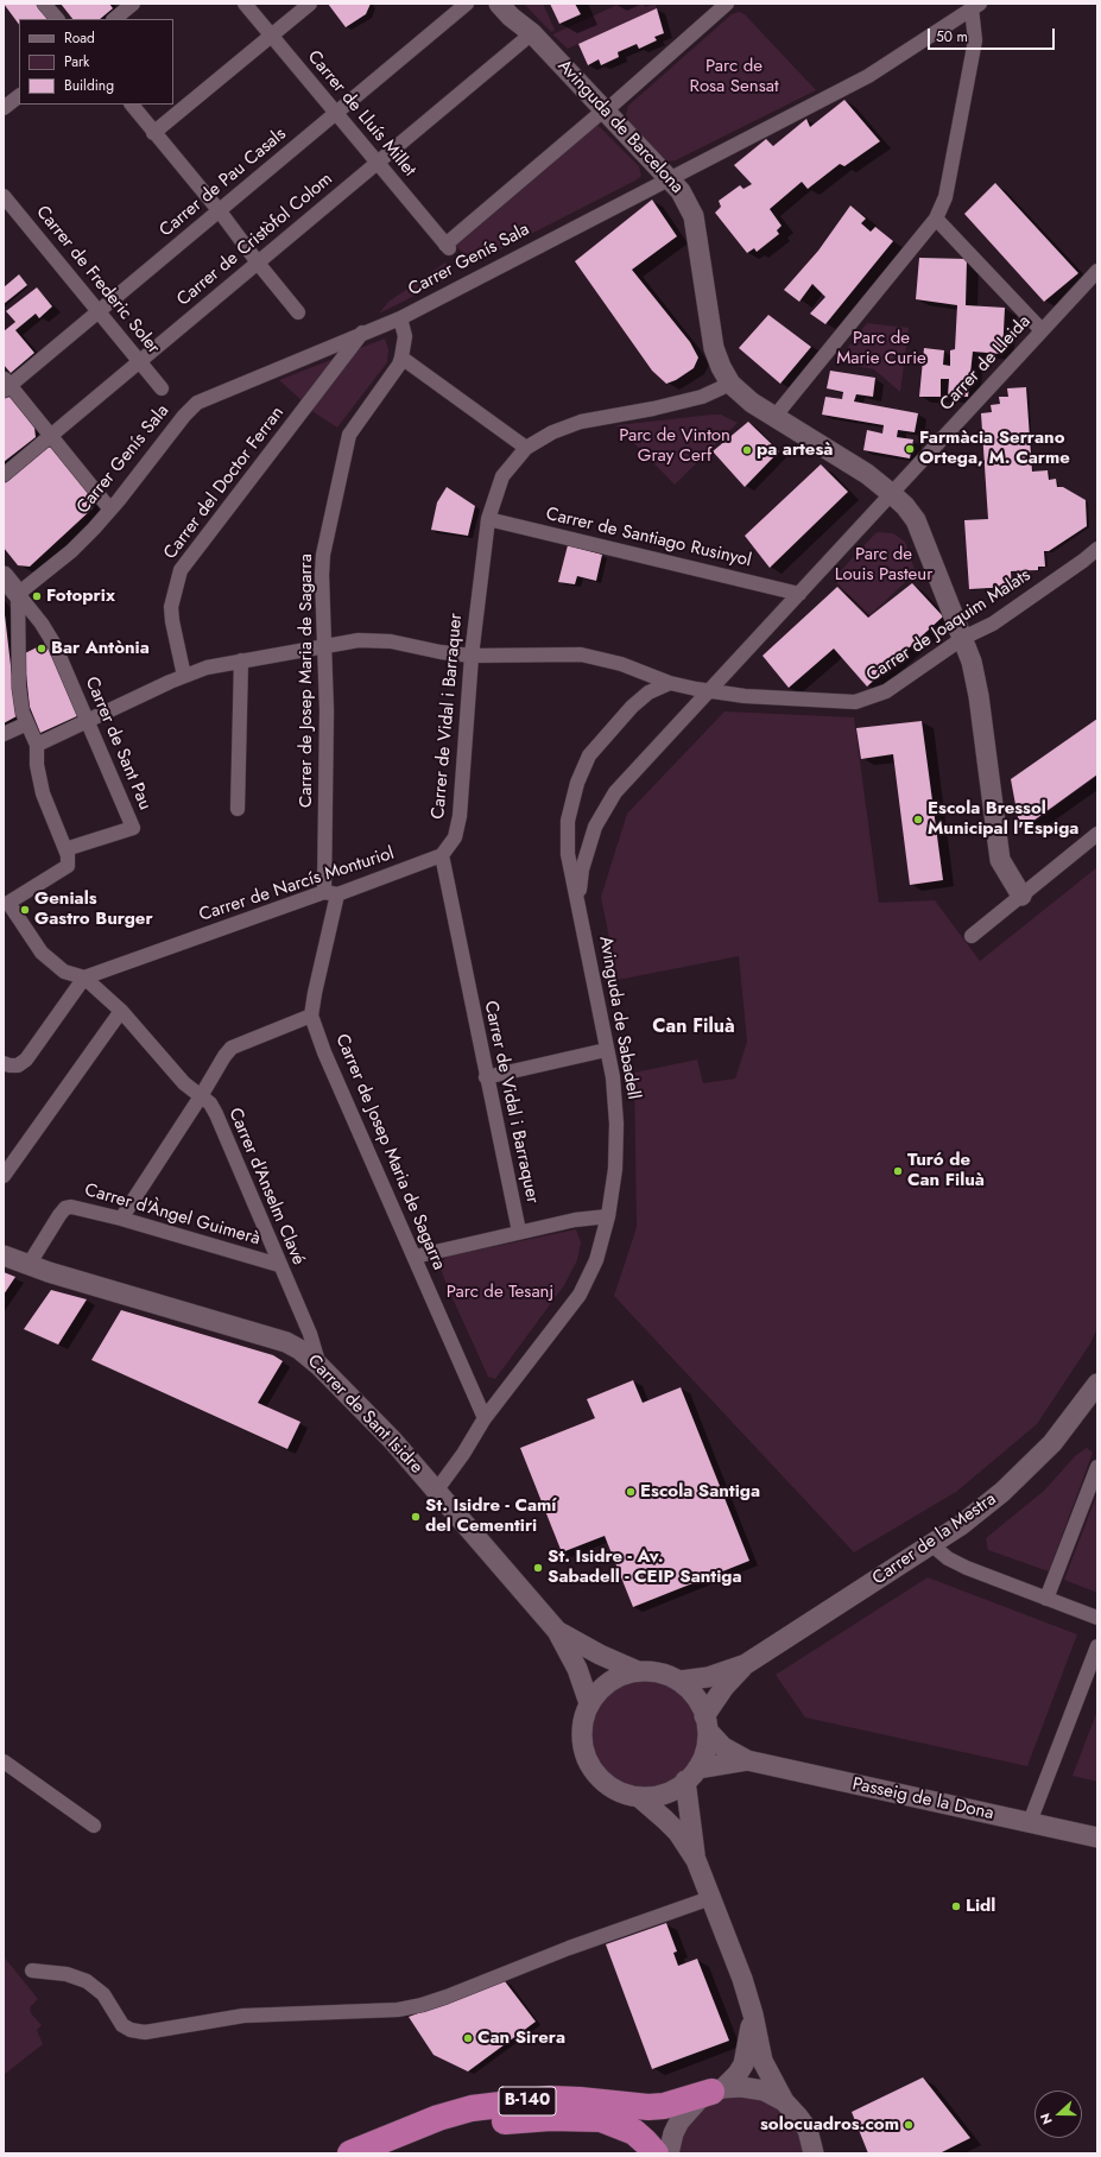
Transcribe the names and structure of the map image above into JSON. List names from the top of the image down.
{
  "streets": {
    "highway": ["B-140"],
    "main road": [
      "Avinguda de Barcelona",
      "Carrer de Sant Isidre",
      "Carrer de la Mestra",
      "Passeig de la Dona"
    ],
    "street": [
      "Carrer de Lluís Millet",
      "Carrer de Pau Casals",
      "Carrer de Cristòfol Colom",
      "Carrer Genís Sala",
      "Carrer de Frederic Soler",
      "Carrer de Lleida",
      "Carrer del Doctor Ferran",
      "Carrer de Santiago Rusinyol",
      "Carrer de Joaquim Malats",
      "Carrer de Josep Maria de Sagarra",
      "Carrer de Vidal i Barraquer",
      "Carrer de Sant Pau",
      "Carrer de Narcís Monturiol",
      "Avinguda de Sabadell",
      "Carrer d'Anselm Clavé",
      "Carrer d'Àngel Guimerà"
    ]
  },
  "crossings": [
    ["Carrer de Lluís Millet", "Avinguda de Barcelona"],
    ["Carrer de Lluís Millet", "Carrer de Pau Casals"],
    ["Carrer de Lluís Millet", "Carrer de Cristòfol Colom"],
    ["Avinguda de Barcelona", "Carrer de Cristòfol Colom"],
    ["Avinguda de Barcelona", "Carrer Genís Sala"],
    ["Avinguda de Barcelona", "Carrer de Lleida"],
    ["Avinguda de Barcelona", "Carrer de Joaquim Malats"],
    ["Avinguda de Barcelona", "Carrer de Vidal i Barraquer"],
    ["Carrer de Pau Casals", "Carrer de Frederic Soler"],
    ["Carrer de Cristòfol Colom", "Carrer de Frederic Soler"],
    ["Carrer Genís Sala", "Carrer del Doctor Ferran"],
    ["Carrer Genís Sala", "Carrer de Josep Maria de Sagarra"],
    ["Carrer Genís Sala", "Carrer de Sant Pau"],
    ["Carrer de Lleida", "Carrer de Santiago Rusinyol"],
    ["Carrer de Lleida", "Carrer de Joaquim Malats"],
    ["Carrer de Lleida", "Avinguda de Sabadell"],
    ["Carrer del Doctor Ferran", "Carrer de Joaquim Malats"],
    ["Carrer de Santiago Rusinyol", "Carrer de Vidal i Barraquer"],
    ["Carrer de Joaquim Malats", "Carrer de Josep Maria de Sagarra"],
    ["Carrer de Joaquim Malats", "Carrer de Vidal i Barraquer"],
    ["Carrer de Joaquim Malats", "Carrer de Sant Pau"],
    ["Carrer de Joaquim Malats", "Avinguda de Sabadell"],
    ["Carrer de Josep Maria de Sagarra", "Carrer de Narcís Monturiol"],
    ["Carrer de Josep Maria de Sagarra", "Avinguda de Sabadell"],
    ["Carrer de Vidal i Barraquer", "Carrer de Narcís Monturiol"],
    ["Carrer de Sant Pau", "Carrer d'Anselm Clavé"],
    ["Carrer de Narcís Monturiol", "Carrer d'Anselm Clavé"],
    ["Avinguda de Sabadell", "Carrer de Sant Isidre"],
    ["Carrer d'Anselm Clavé", "Carrer d'Àngel Guimerà"],
    ["Carrer d'Anselm Clavé", "Carrer de Sant Isidre"],
    ["Carrer d'Àngel Guimerà", "Carrer de Sant Isidre"],
    ["Carrer de Sant Isidre", "Carrer de la Mestra"],
    ["Carrer de Sant Isidre", "Passeig de la Dona"],
    ["Carrer de la Mestra", "Passeig de la Dona"]
  ],
  "districts": ["Can Filuà"],
  "parks": [
    "Parc de Rosa Sensat",
    "Parc de Marie Curie",
    "Parc de Vinton Gray Cerf",
    "Parc de Louis Pasteur",
    "Parc de Tesanj"
  ],
  "places": [
    "Farmàcia Serrano Ortega, M. Carme",
    "pa artesà",
    "Fotoprix",
    "Bar Antònia",
    "Escola Bressol Municipal l'Espiga",
    "Genials Gastro Burger",
    "Turó de Can Filuà",
    "Escola Santiga",
    "St. Isidre - Camí del Cementiri",
    "St. Isidre - Av. Sabadell - CEIP Santiga",
    "Lidl",
    "Can Sirera",
    "solocuadros.com"
  ],
  "legend": ["Road", "Park", "Building"],
  "scale_bar": "50 m",
  "north": "left"
}
